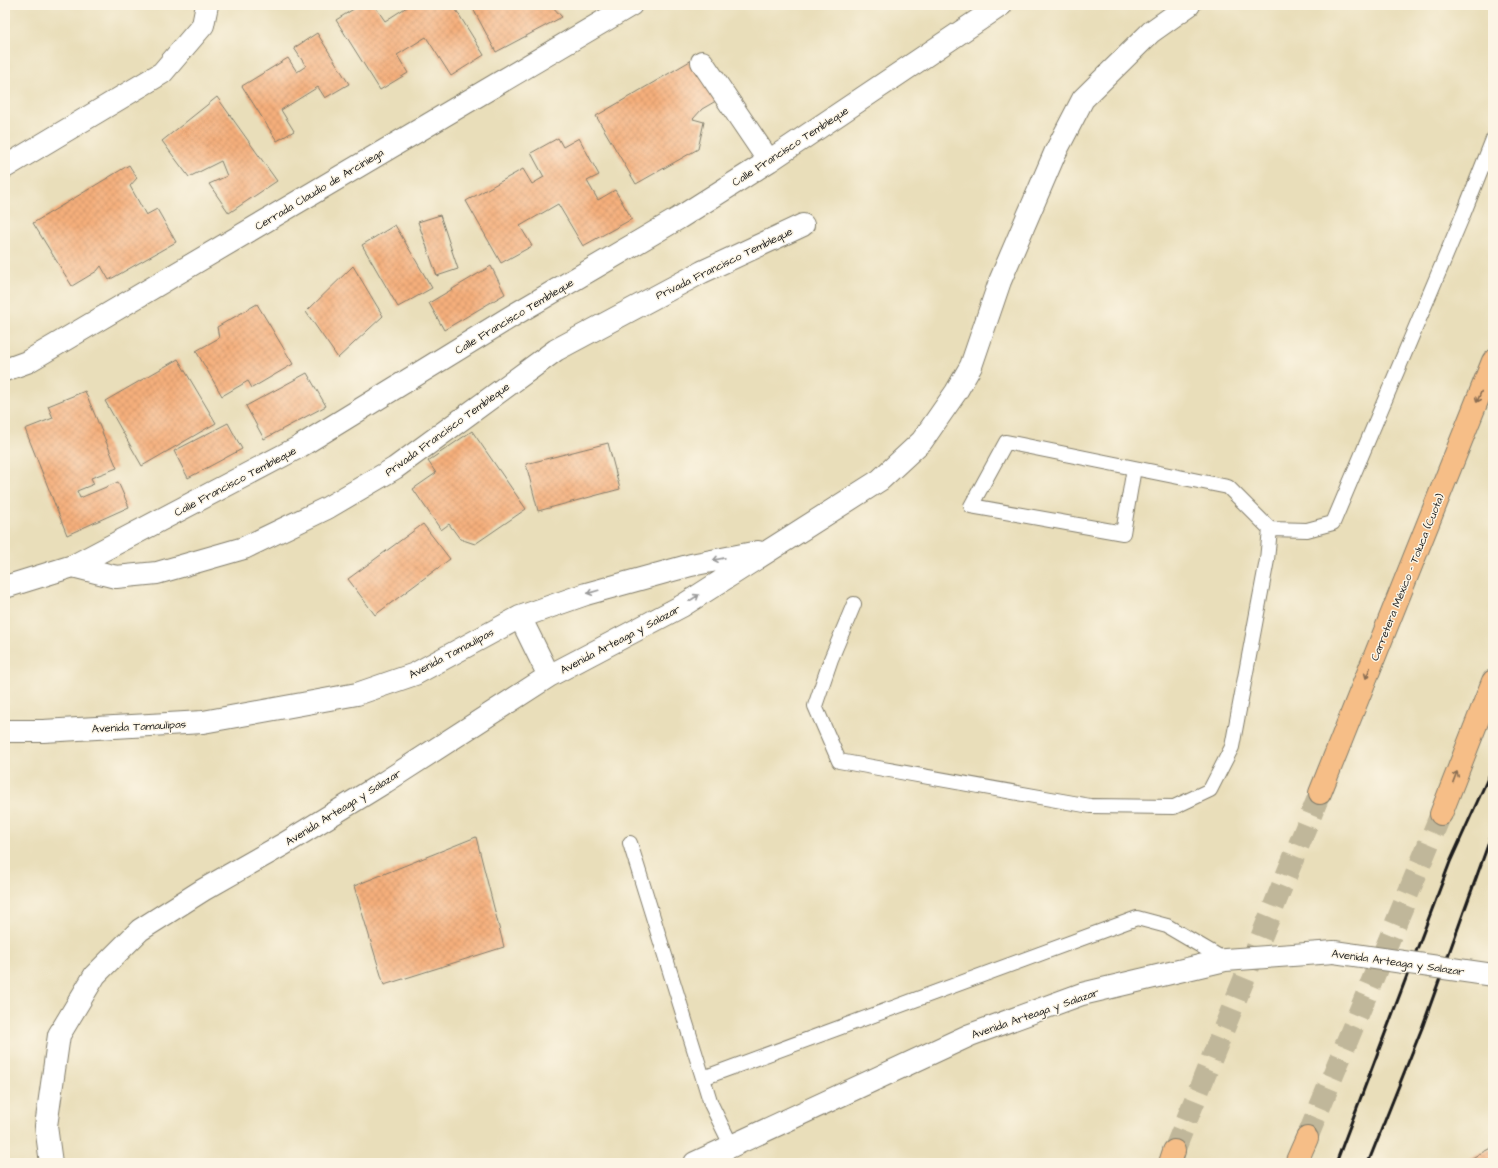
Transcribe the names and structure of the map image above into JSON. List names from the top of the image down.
{
  "streets": {
    "highway": ["Carretera México - Toluca (Cuota)"],
    "street": [
      "Calle Francisco Tembleque",
      "Cerrada Claudio de Arciniega",
      "Privada Francisco Tembleque",
      "Avenida Arteaga y Salazar",
      "Avenida Tamaulipas"
    ]
  },
  "crossings": [
    ["Calle Francisco Tembleque", "Privada Francisco Tembleque"],
    ["Avenida Arteaga y Salazar", "Avenida Tamaulipas"]
  ]
}
